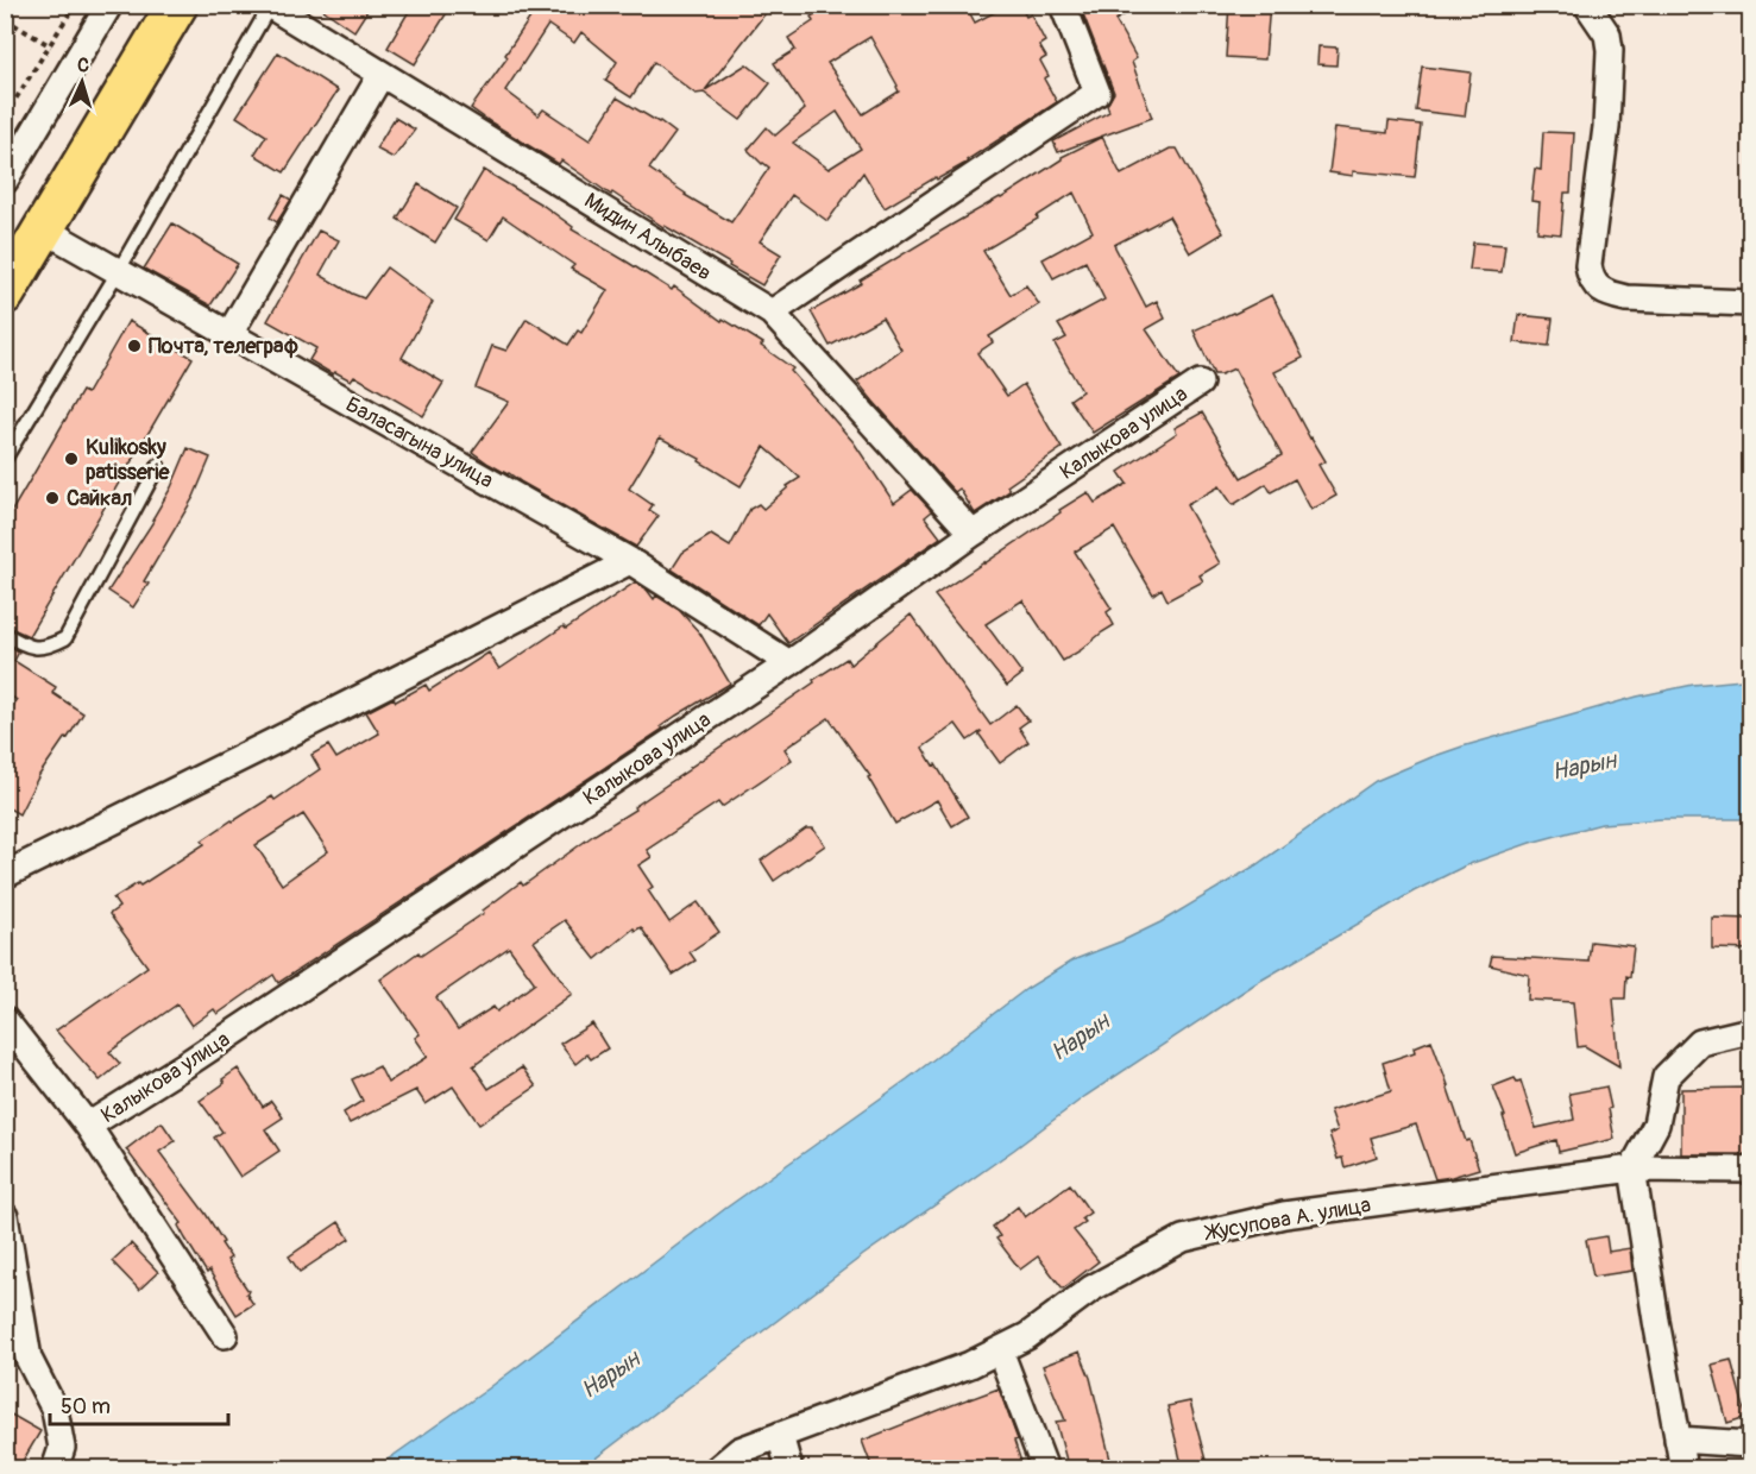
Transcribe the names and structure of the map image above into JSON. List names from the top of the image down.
{
  "streets": {
    "street": [
      "Мидин Алыбаев",
      "Калыкова улица",
      "Баласагына улица",
      "Жусупова А. улица"
    ]
  },
  "crossings": [
    ["Мидин Алыбаев", "Калыкова улица"],
    ["Калыкова улица", "Баласагына улица"]
  ],
  "water": ["Нарын"],
  "places": ["Почта, телеграф", "Kulikosky patisserie", "Сайкал"],
  "scale_bar": "50 m",
  "north": "top"
}
